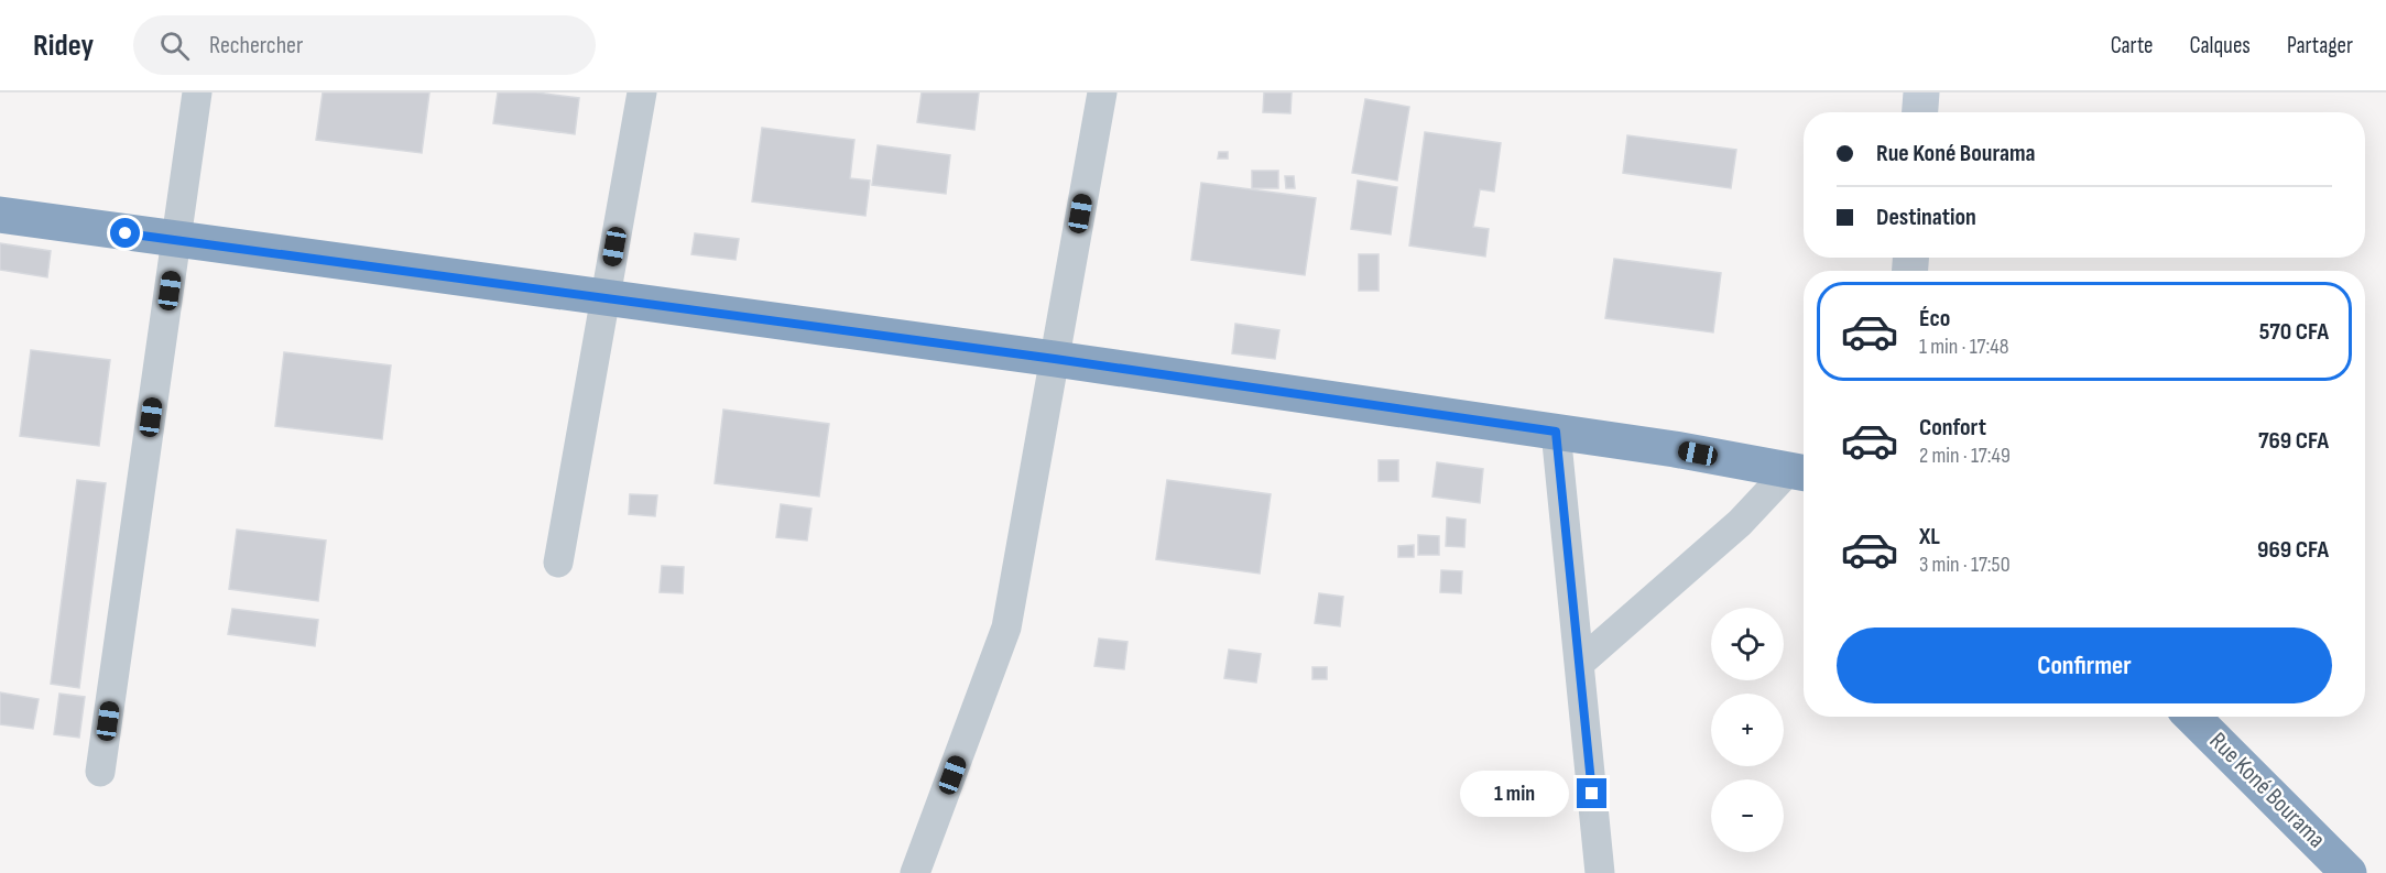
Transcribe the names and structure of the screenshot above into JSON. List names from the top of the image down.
{
  "streets": {
    "highway": ["Rue Koné Bourama"]
  },
  "page": {
    "header": "Ridey",
    "search": "Rechercher",
    "nav": ["Carte", "Calques", "Partager"],
    "banner": ["Rue Koné Bourama", "Destination"],
    "list": [
      {
        "name": "Éco",
        "note": "1 min · 17:48",
        "value": "570 CFA"
      },
      {
        "name": "Confort",
        "note": "2 min · 17:49",
        "value": "769 CFA"
      },
      {
        "name": "XL",
        "note": "3 min · 17:50",
        "value": "969 CFA"
      }
    ],
    "map_buttons": ["+", "−"],
    "buttons": "Confirmer",
    "bubble": "1 min"
  }
}
